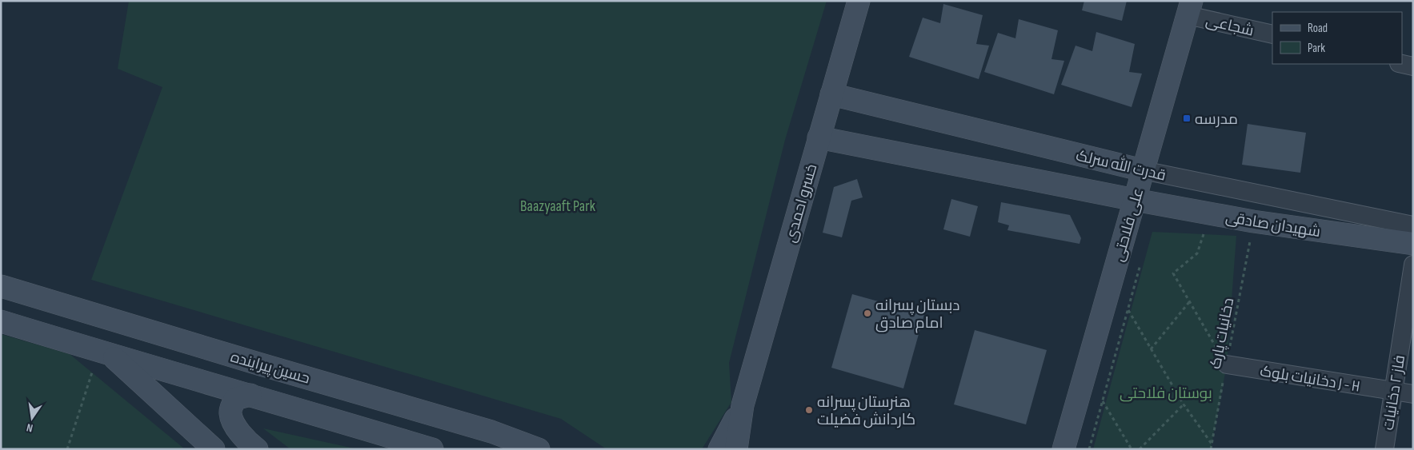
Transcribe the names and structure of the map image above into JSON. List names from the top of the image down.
{
  "streets": {
    "street": [
      "شجاعی",
      "قدرت الله سرلک",
      "خسرو احمدی",
      "شهیدان صادقی",
      "علی فلاحتی",
      "حسین پیراینده",
      "دخانیات بلوک J - H",
      "فاز ۲ دخانیات"
    ],
    "path": ["دخانیات پارک"]
  },
  "crossings": [
    ["شجاعی", "علی فلاحتی"],
    ["قدرت الله سرلک", "خسرو احمدی"],
    ["قدرت الله سرلک", "شهیدان صادقی"],
    ["قدرت الله سرلک", "علی فلاحتی"],
    ["شهیدان صادقی", "علی فلاحتی"],
    ["شهیدان صادقی", "دخانیات پارک"],
    ["دخانیات پارک", "دخانیات بلوک J - H"],
    ["دخانیات بلوک J - H", "فاز ۲ دخانیات"]
  ],
  "parks": ["Baazyaaft Park", "بوستان فلاحتی"],
  "places": {
    "transit": ["مدرسه"],
    "other": ["دبستان پسرانه امام صادق", "هنرستان پسرانه کاردانش فضیلت"]
  },
  "legend": ["Road", "Park"],
  "north": "bottom"
}
